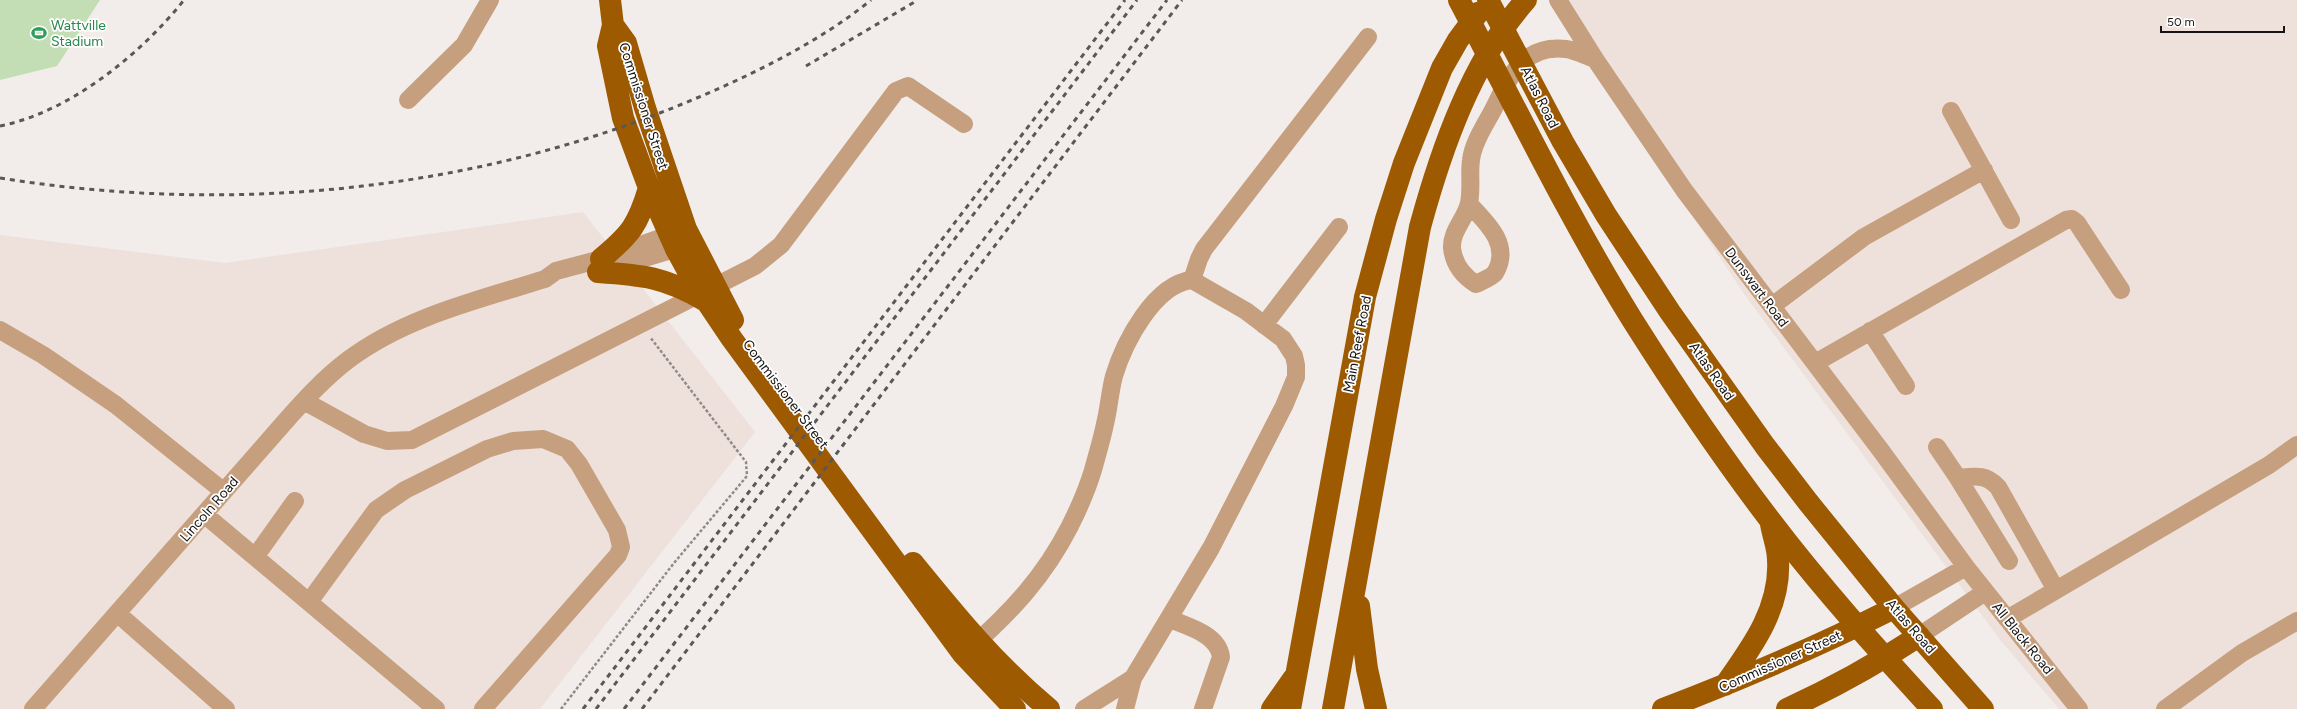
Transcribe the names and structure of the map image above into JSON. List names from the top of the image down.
{
  "streets": {
    "main road": ["Atlas Road", "Commissioner Street", "Main Reef Road"],
    "street": ["Dunswart Road", "Lincoln Road", "All Black Road"]
  },
  "crossings": [
    ["Atlas Road", "Commissioner Street"],
    ["Atlas Road", "Main Reef Road"],
    ["Commissioner Street", "Lincoln Road"],
    ["Dunswart Road", "All Black Road"]
  ],
  "places": {
    "sports": ["Wattville Stadium"]
  },
  "scale_bar": "50 m"
}
